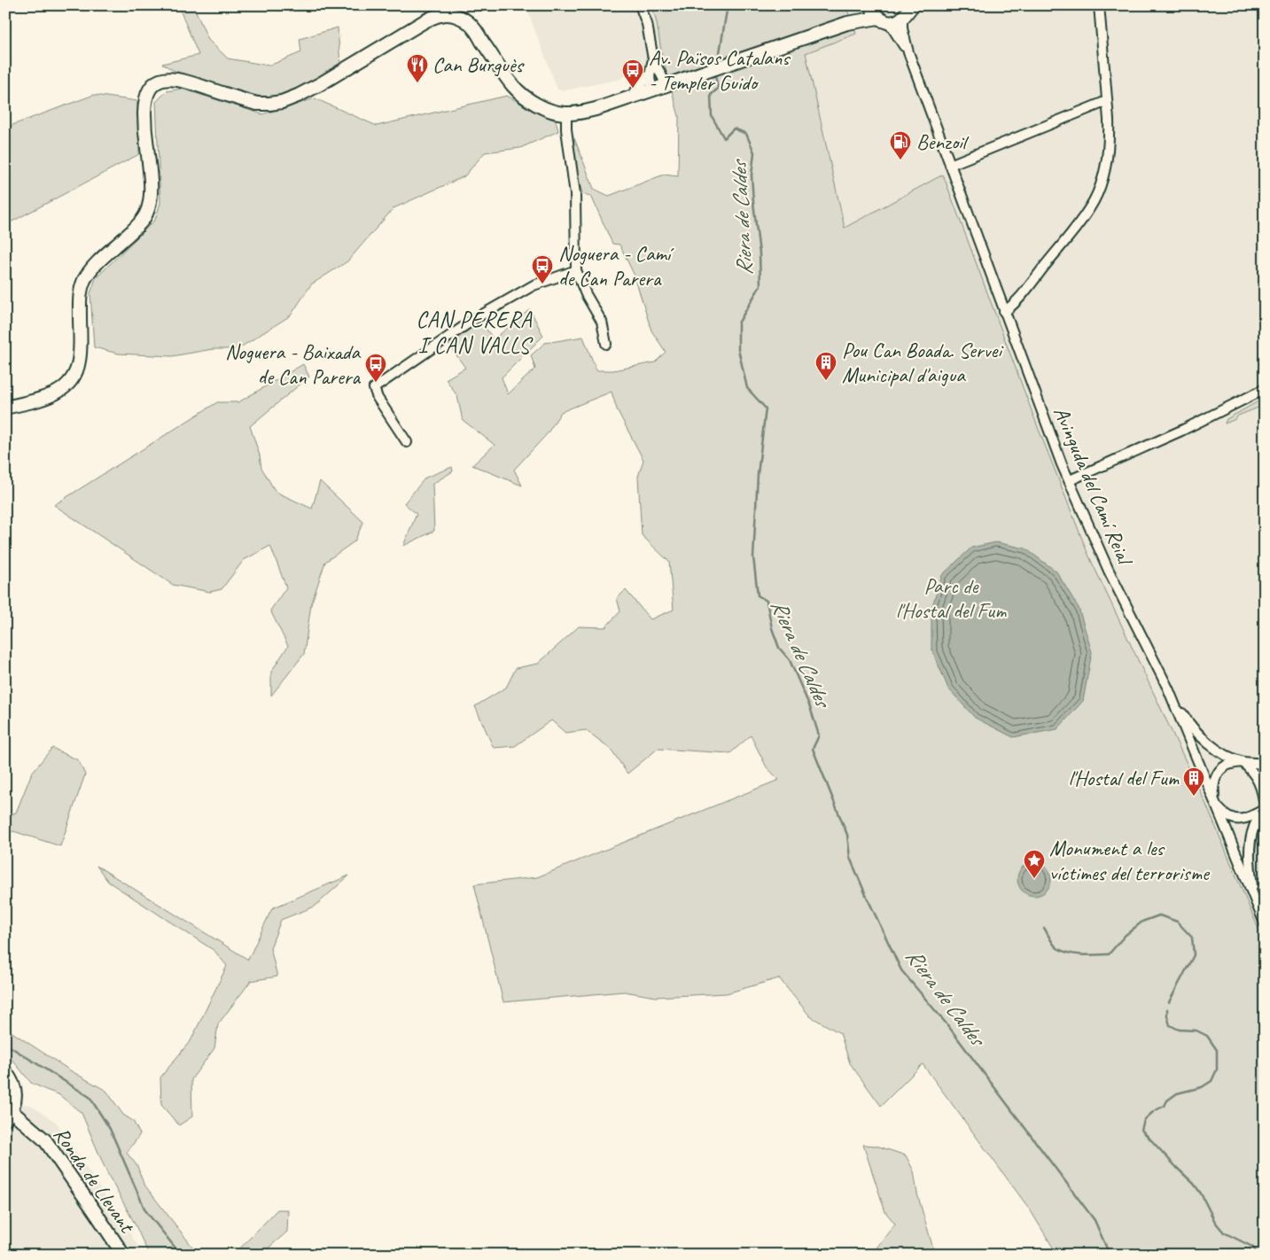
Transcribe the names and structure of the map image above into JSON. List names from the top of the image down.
{
  "streets": {
    "main road": ["Ronda de Llevant"],
    "street": ["Avinguda del Camí Reial"]
  },
  "districts": ["CAN PERERA I CAN VALLS"],
  "water": ["Riera de Caldes"],
  "parks": ["Parc de l'Hostal del Fum"],
  "places": {
    "restaurant": ["Can Burguès"],
    "bus stop": ["Av. Països Catalans - Templer Guido", "Noguera - Camí de Can Parera", "Noguera - Baixada de Can Parera"],
    "fuel station": ["Benzoil"],
    "building": ["Pou Can Boada. Servei Municipal d'aigua", "l'Hostal del Fum"],
    "place": ["Monument a les víctimes del terrorisme"]
  }
}
